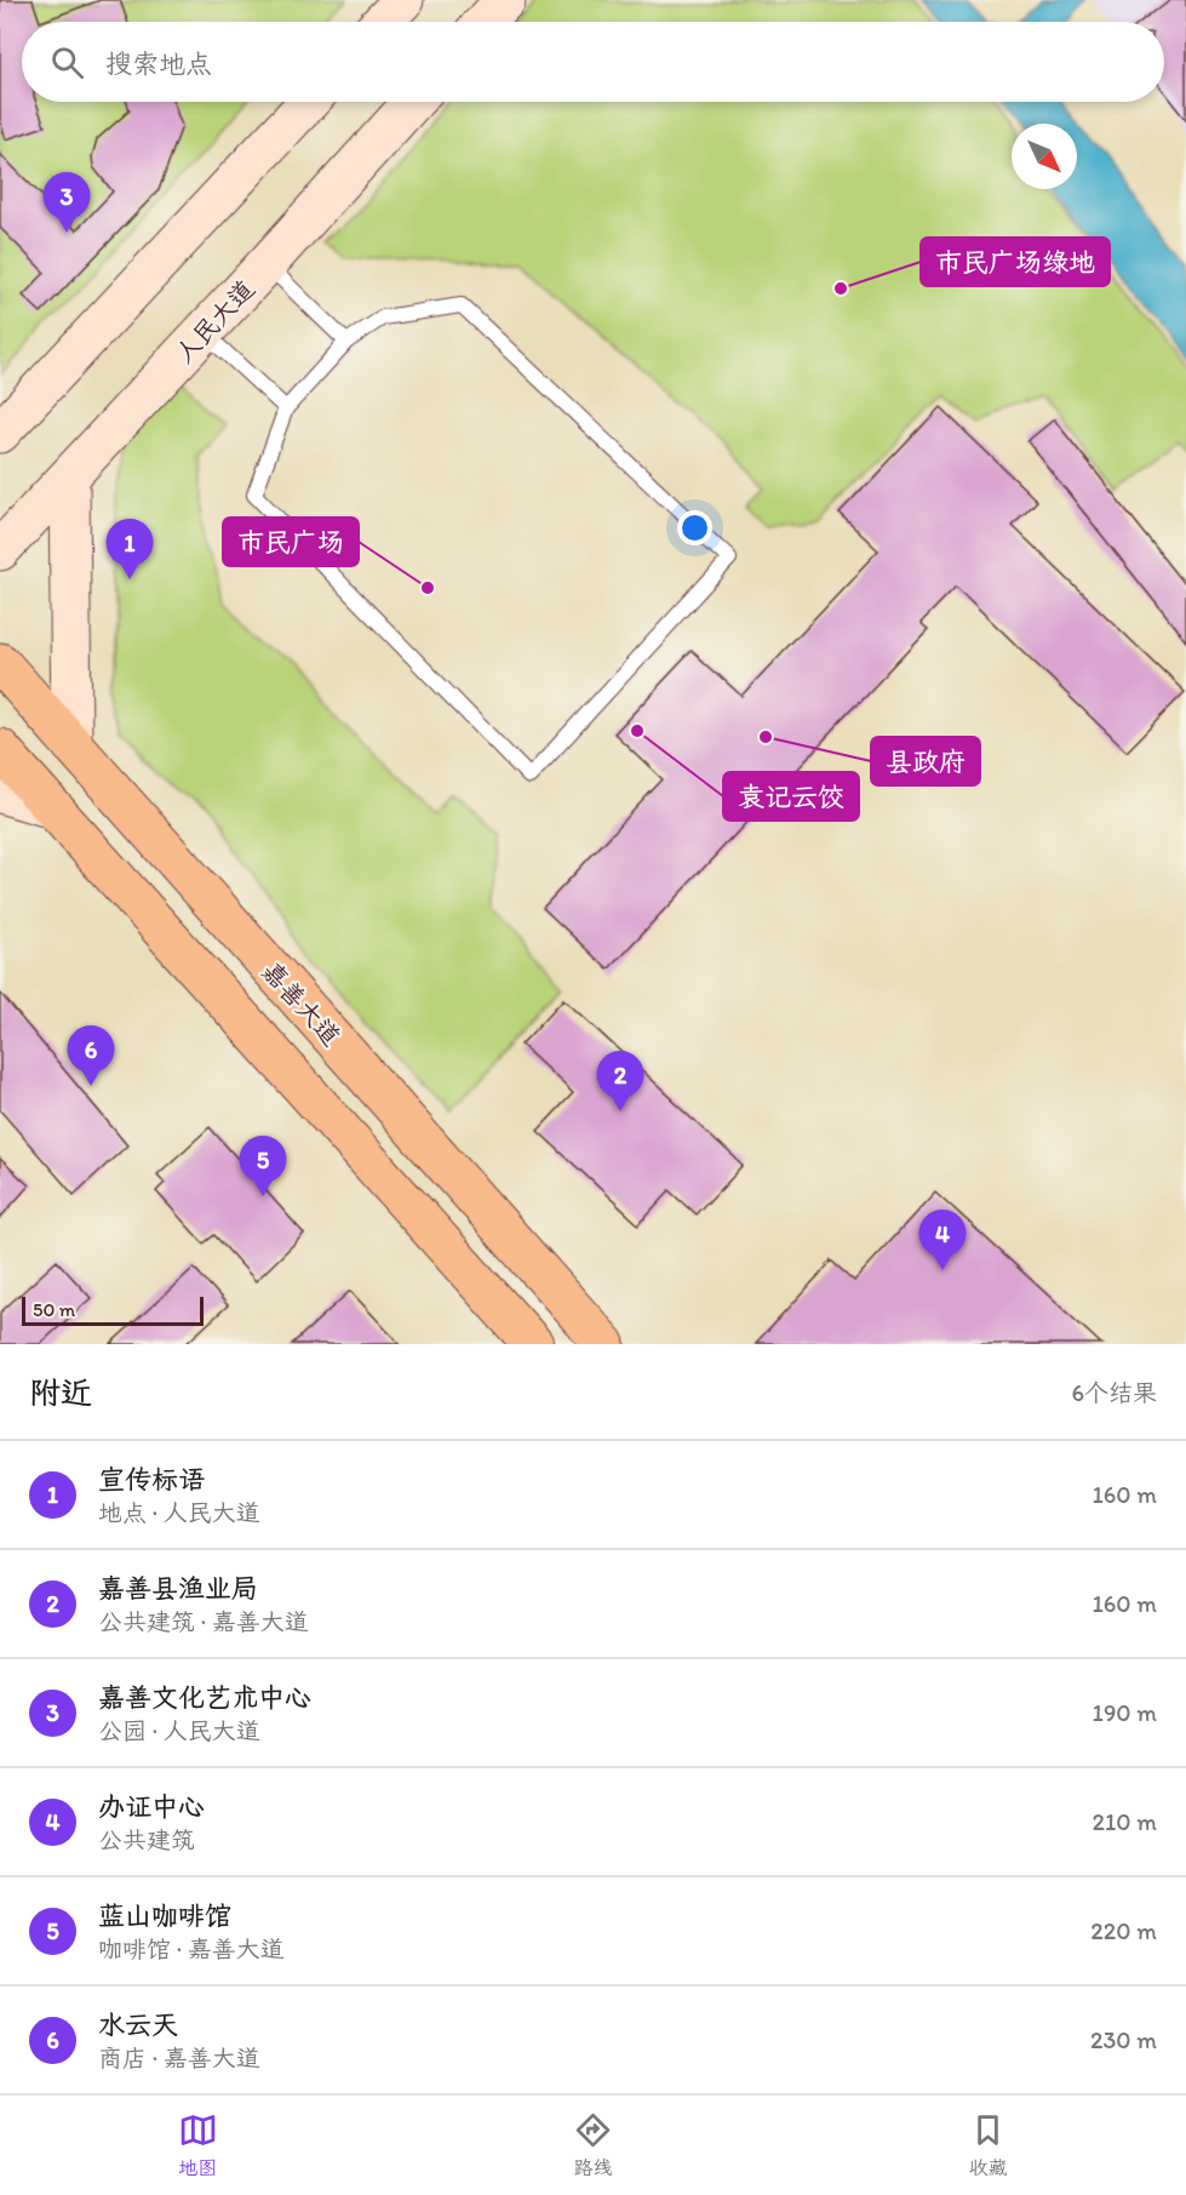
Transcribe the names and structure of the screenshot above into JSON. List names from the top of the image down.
{
  "streets": {
    "main road": ["人民大道", "嘉善大道"]
  },
  "places": [
    "市民广场绿地",
    "市民广场",
    "袁记云饺",
    "县政府"
  ],
  "scale_bar": "50 m",
  "north": "bottom right",
  "page": {
    "search": "搜索地点",
    "pins": [
      "3",
      "1",
      "6",
      "2",
      "5",
      "4"
    ],
    "scale": "50 m",
    "heading": ["附近", "6个结果"],
    "list": [
      {
        "mark": "1",
        "name": "宣传标语",
        "note": "地点 · 人民大道",
        "value": "160 m"
      },
      {
        "mark": "2",
        "name": "嘉善县渔业局",
        "note": "公共建筑 · 嘉善大道",
        "value": "160 m"
      },
      {
        "mark": "3",
        "name": "嘉善文化艺术中心",
        "note": "公园 · 人民大道",
        "value": "190 m"
      },
      {
        "mark": "4",
        "name": "办证中心",
        "note": "公共建筑",
        "value": "210 m"
      },
      {
        "mark": "5",
        "name": "蓝山咖啡馆",
        "note": "咖啡馆 · 嘉善大道",
        "value": "220 m"
      },
      {
        "mark": "6",
        "name": "水云天",
        "note": "商店 · 嘉善大道",
        "value": "230 m"
      }
    ],
    "nav": ["地图", "路线", "收藏"]
  }
}
